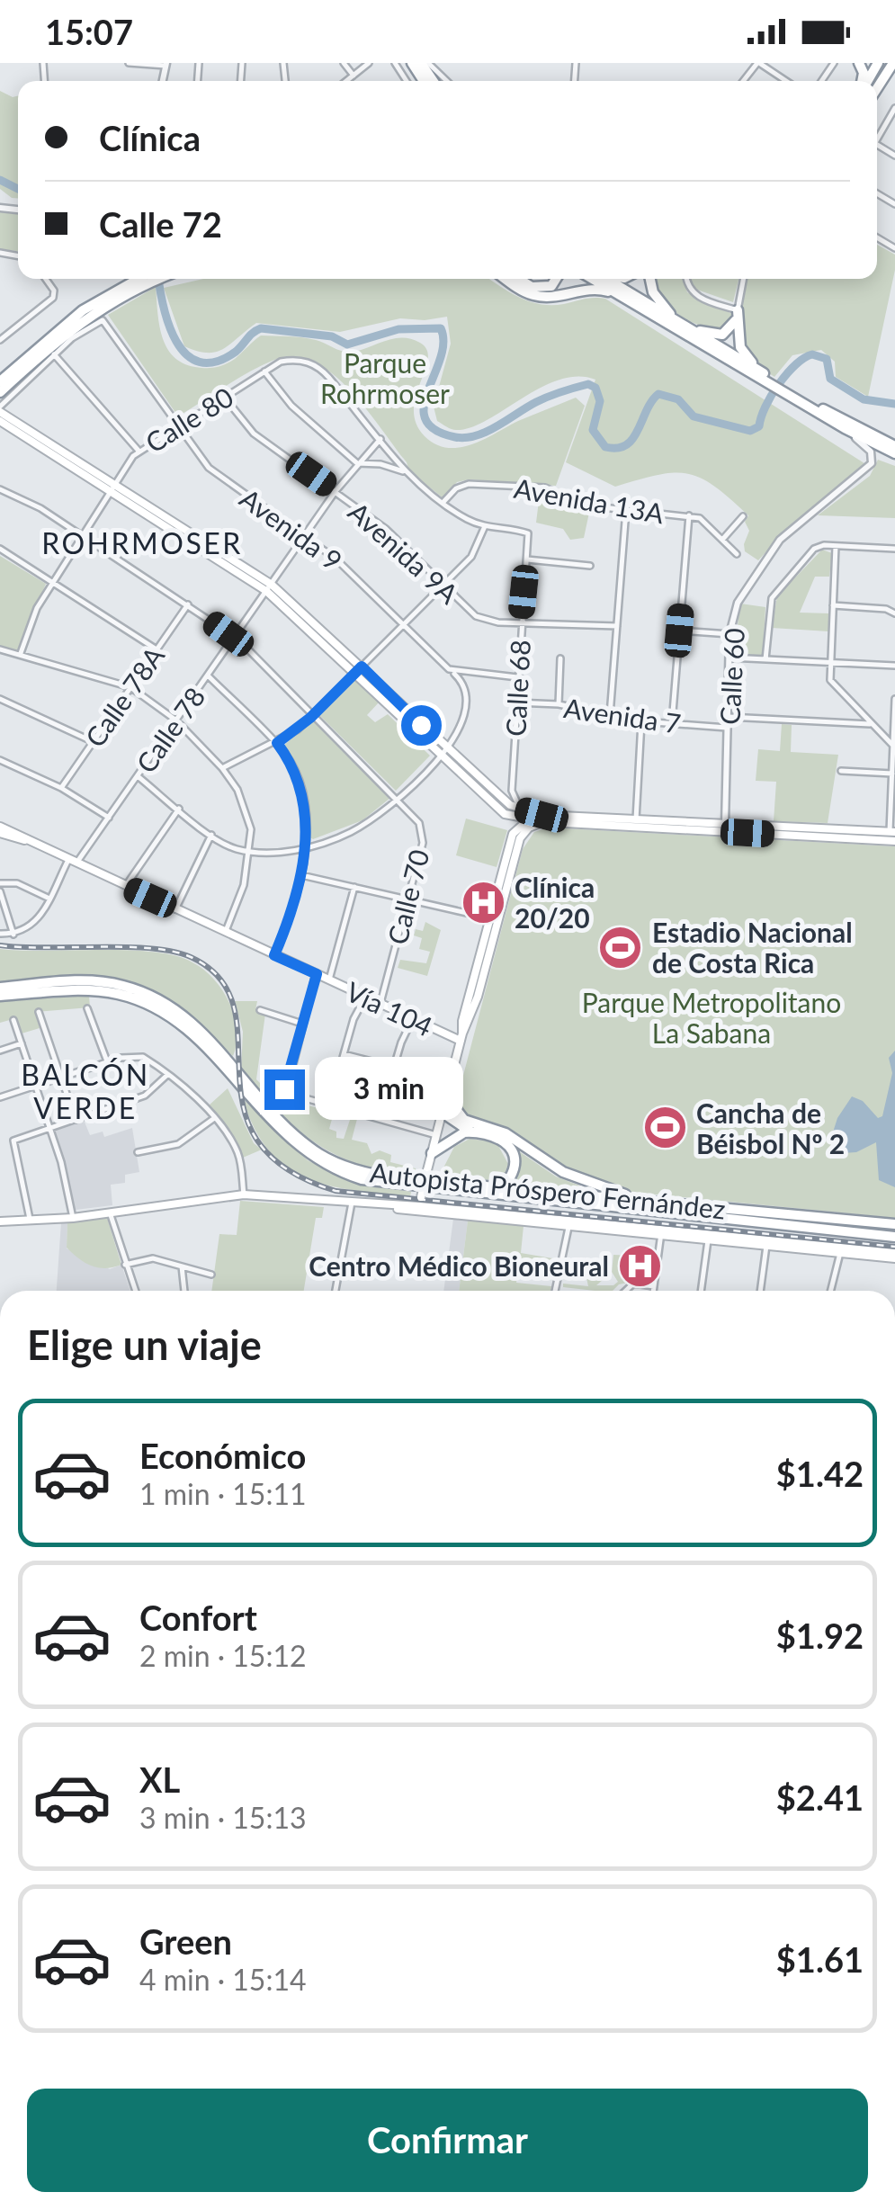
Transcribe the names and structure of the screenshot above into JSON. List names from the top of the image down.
{
  "streets": {
    "highway": ["Autopista Próspero Fernández"],
    "main road": ["Vía 104"],
    "street": [
      "Calle 80",
      "Avenida 13A",
      "Avenida 9",
      "Avenida 9A",
      "Calle 60",
      "Calle 68",
      "Calle 78A",
      "Avenida 7",
      "Calle 78",
      "Calle 70"
    ]
  },
  "crossings": [
    ["Calle 80", "Avenida 9"],
    ["Calle 80", "Avenida 9A"],
    ["Calle 80", "Calle 78"],
    ["Calle 80", "Calle 70"],
    ["Avenida 9", "Calle 78"],
    ["Avenida 9A", "Calle 68"],
    ["Avenida 9A", "Calle 78"],
    ["Calle 60", "Avenida 7"],
    ["Calle 68", "Avenida 7"],
    ["Calle 78A", "Calle 70"],
    ["Calle 78", "Calle 70"],
    ["Calle 78", "Vía 104"],
    ["Calle 70", "Vía 104"]
  ],
  "districts": ["ROHRMOSER", "BALCÓN VERDE"],
  "parks": ["Parque Rohrmoser", "Parque Metropolitano La Sabana"],
  "places": {
    "hospital": ["Clínica 20/20", "Centro Médico Bioneural"],
    "sports": ["Estadio Nacional de Costa Rica", "Cancha de Béisbol Nº 2"]
  },
  "page": {
    "status": "15:07",
    "banner": ["Clínica", "Calle 72"],
    "bubble": "3 min",
    "heading": "Elige un viaje",
    "list": [
      {
        "name": "Económico",
        "note": "1 min · 15:11",
        "value": "$1.42"
      },
      {
        "name": "Confort",
        "note": "2 min · 15:12",
        "value": "$1.92"
      },
      {
        "name": "XL",
        "note": "3 min · 15:13",
        "value": "$2.41"
      },
      {
        "name": "Green",
        "note": "4 min · 15:14",
        "value": "$1.61"
      }
    ],
    "buttons": "Confirmar"
  }
}
